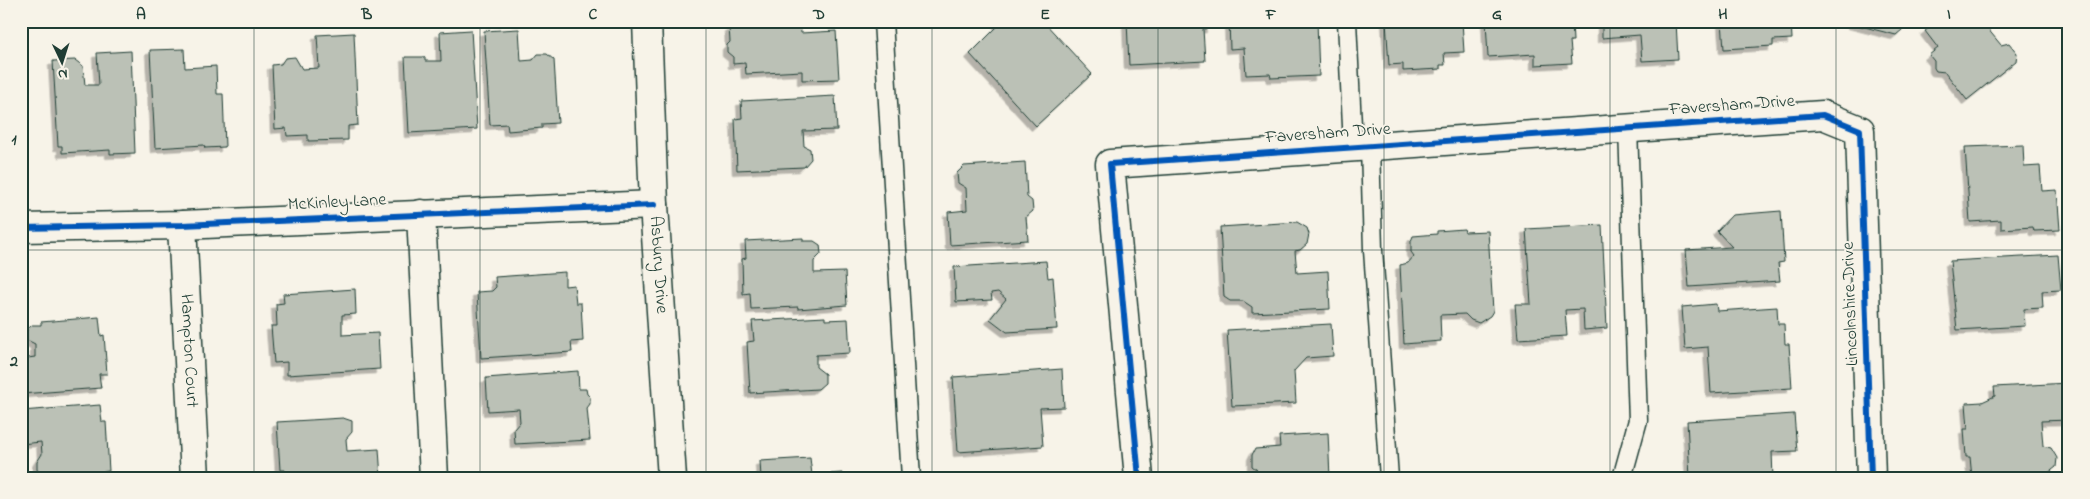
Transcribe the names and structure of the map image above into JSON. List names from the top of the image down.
{
  "streets": {
    "street": [
      "Faversham Drive",
      "McKinley Lane",
      "Asbury Drive",
      "Lincolnshire Drive",
      "Hampton Court"
    ]
  },
  "crossings": [
    ["Faversham Drive", "Lincolnshire Drive"],
    ["McKinley Lane", "Asbury Drive"],
    ["McKinley Lane", "Hampton Court"]
  ],
  "north": "bottom",
  "grid": {
    "columns": [
      "A",
      "B",
      "C",
      "D",
      "E",
      "F",
      "G",
      "H",
      "I"
    ],
    "rows": ["1", "2"]
  }
}
